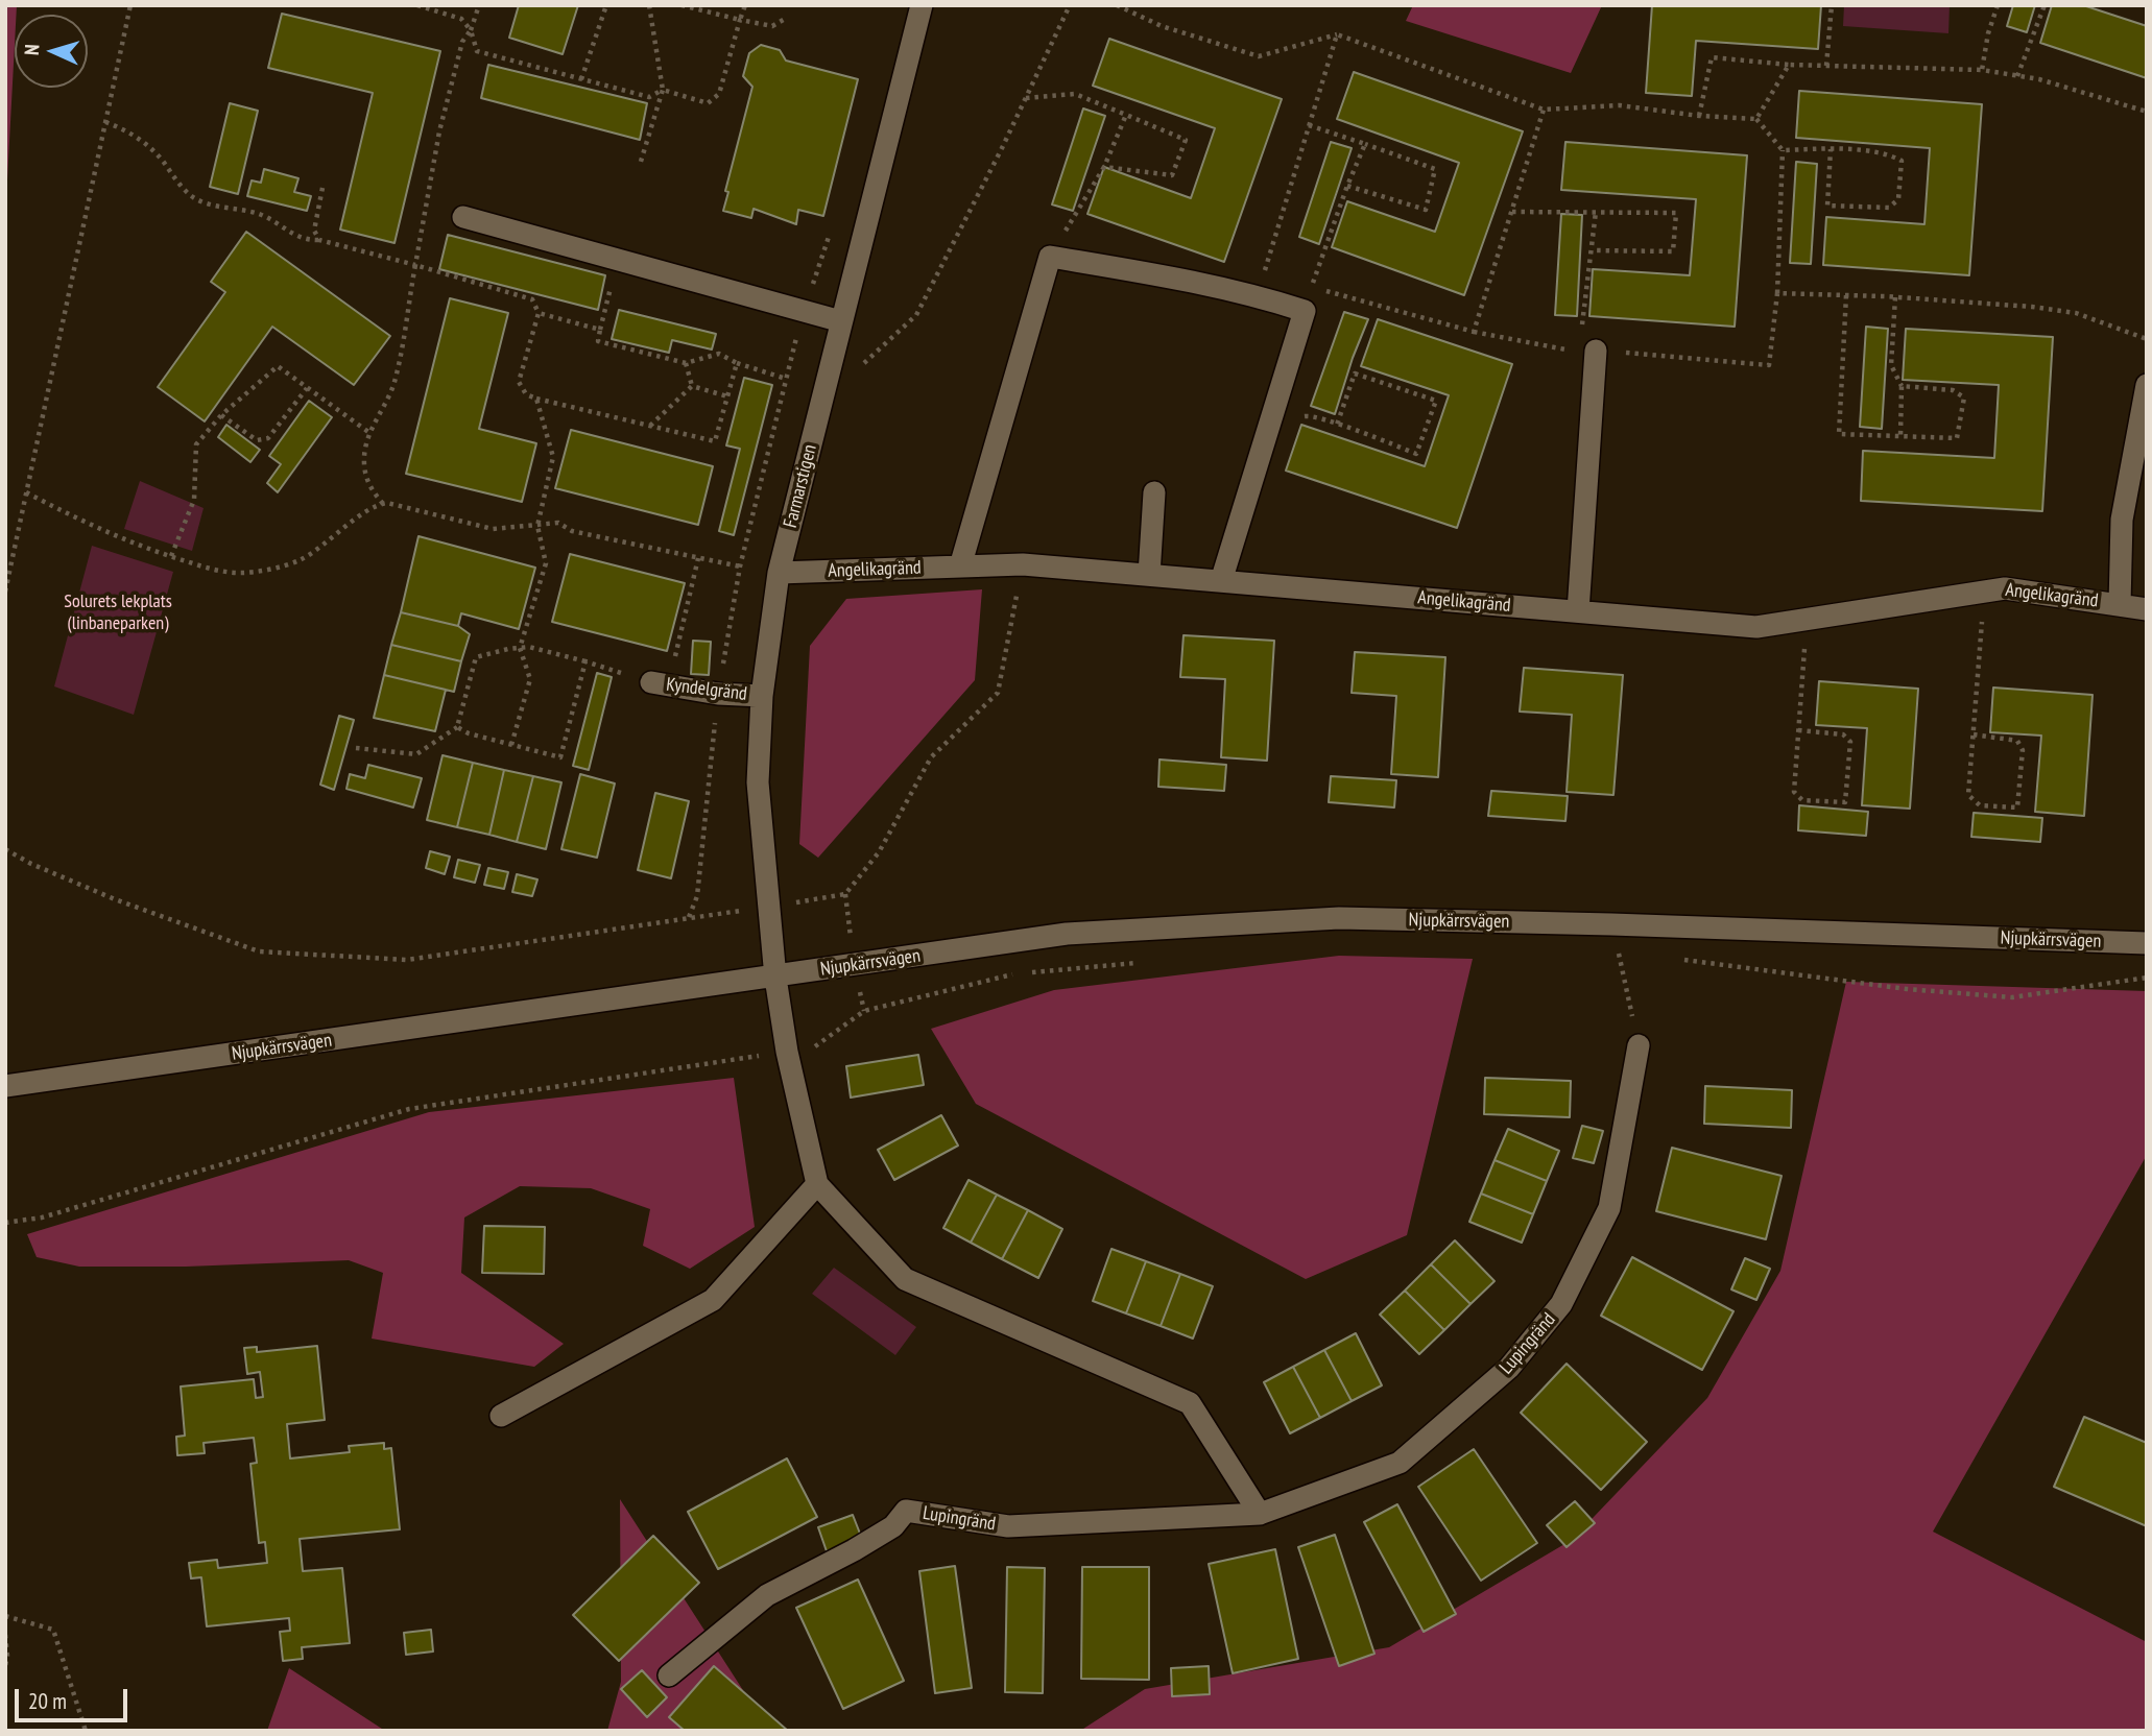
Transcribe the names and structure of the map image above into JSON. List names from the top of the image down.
{
  "streets": {
    "street": [
      "Farmarstigen",
      "Angelikagränd",
      "Kyndelgränd",
      "Njupkärrsvägen",
      "Lupingränd"
    ]
  },
  "crossings": [
    ["Farmarstigen", "Angelikagränd"],
    ["Farmarstigen", "Kyndelgränd"],
    ["Farmarstigen", "Njupkärrsvägen"]
  ],
  "parks": ["Solurets lekplats (linbaneparken)"],
  "scale_bar": "20 m",
  "north": "left"
}
